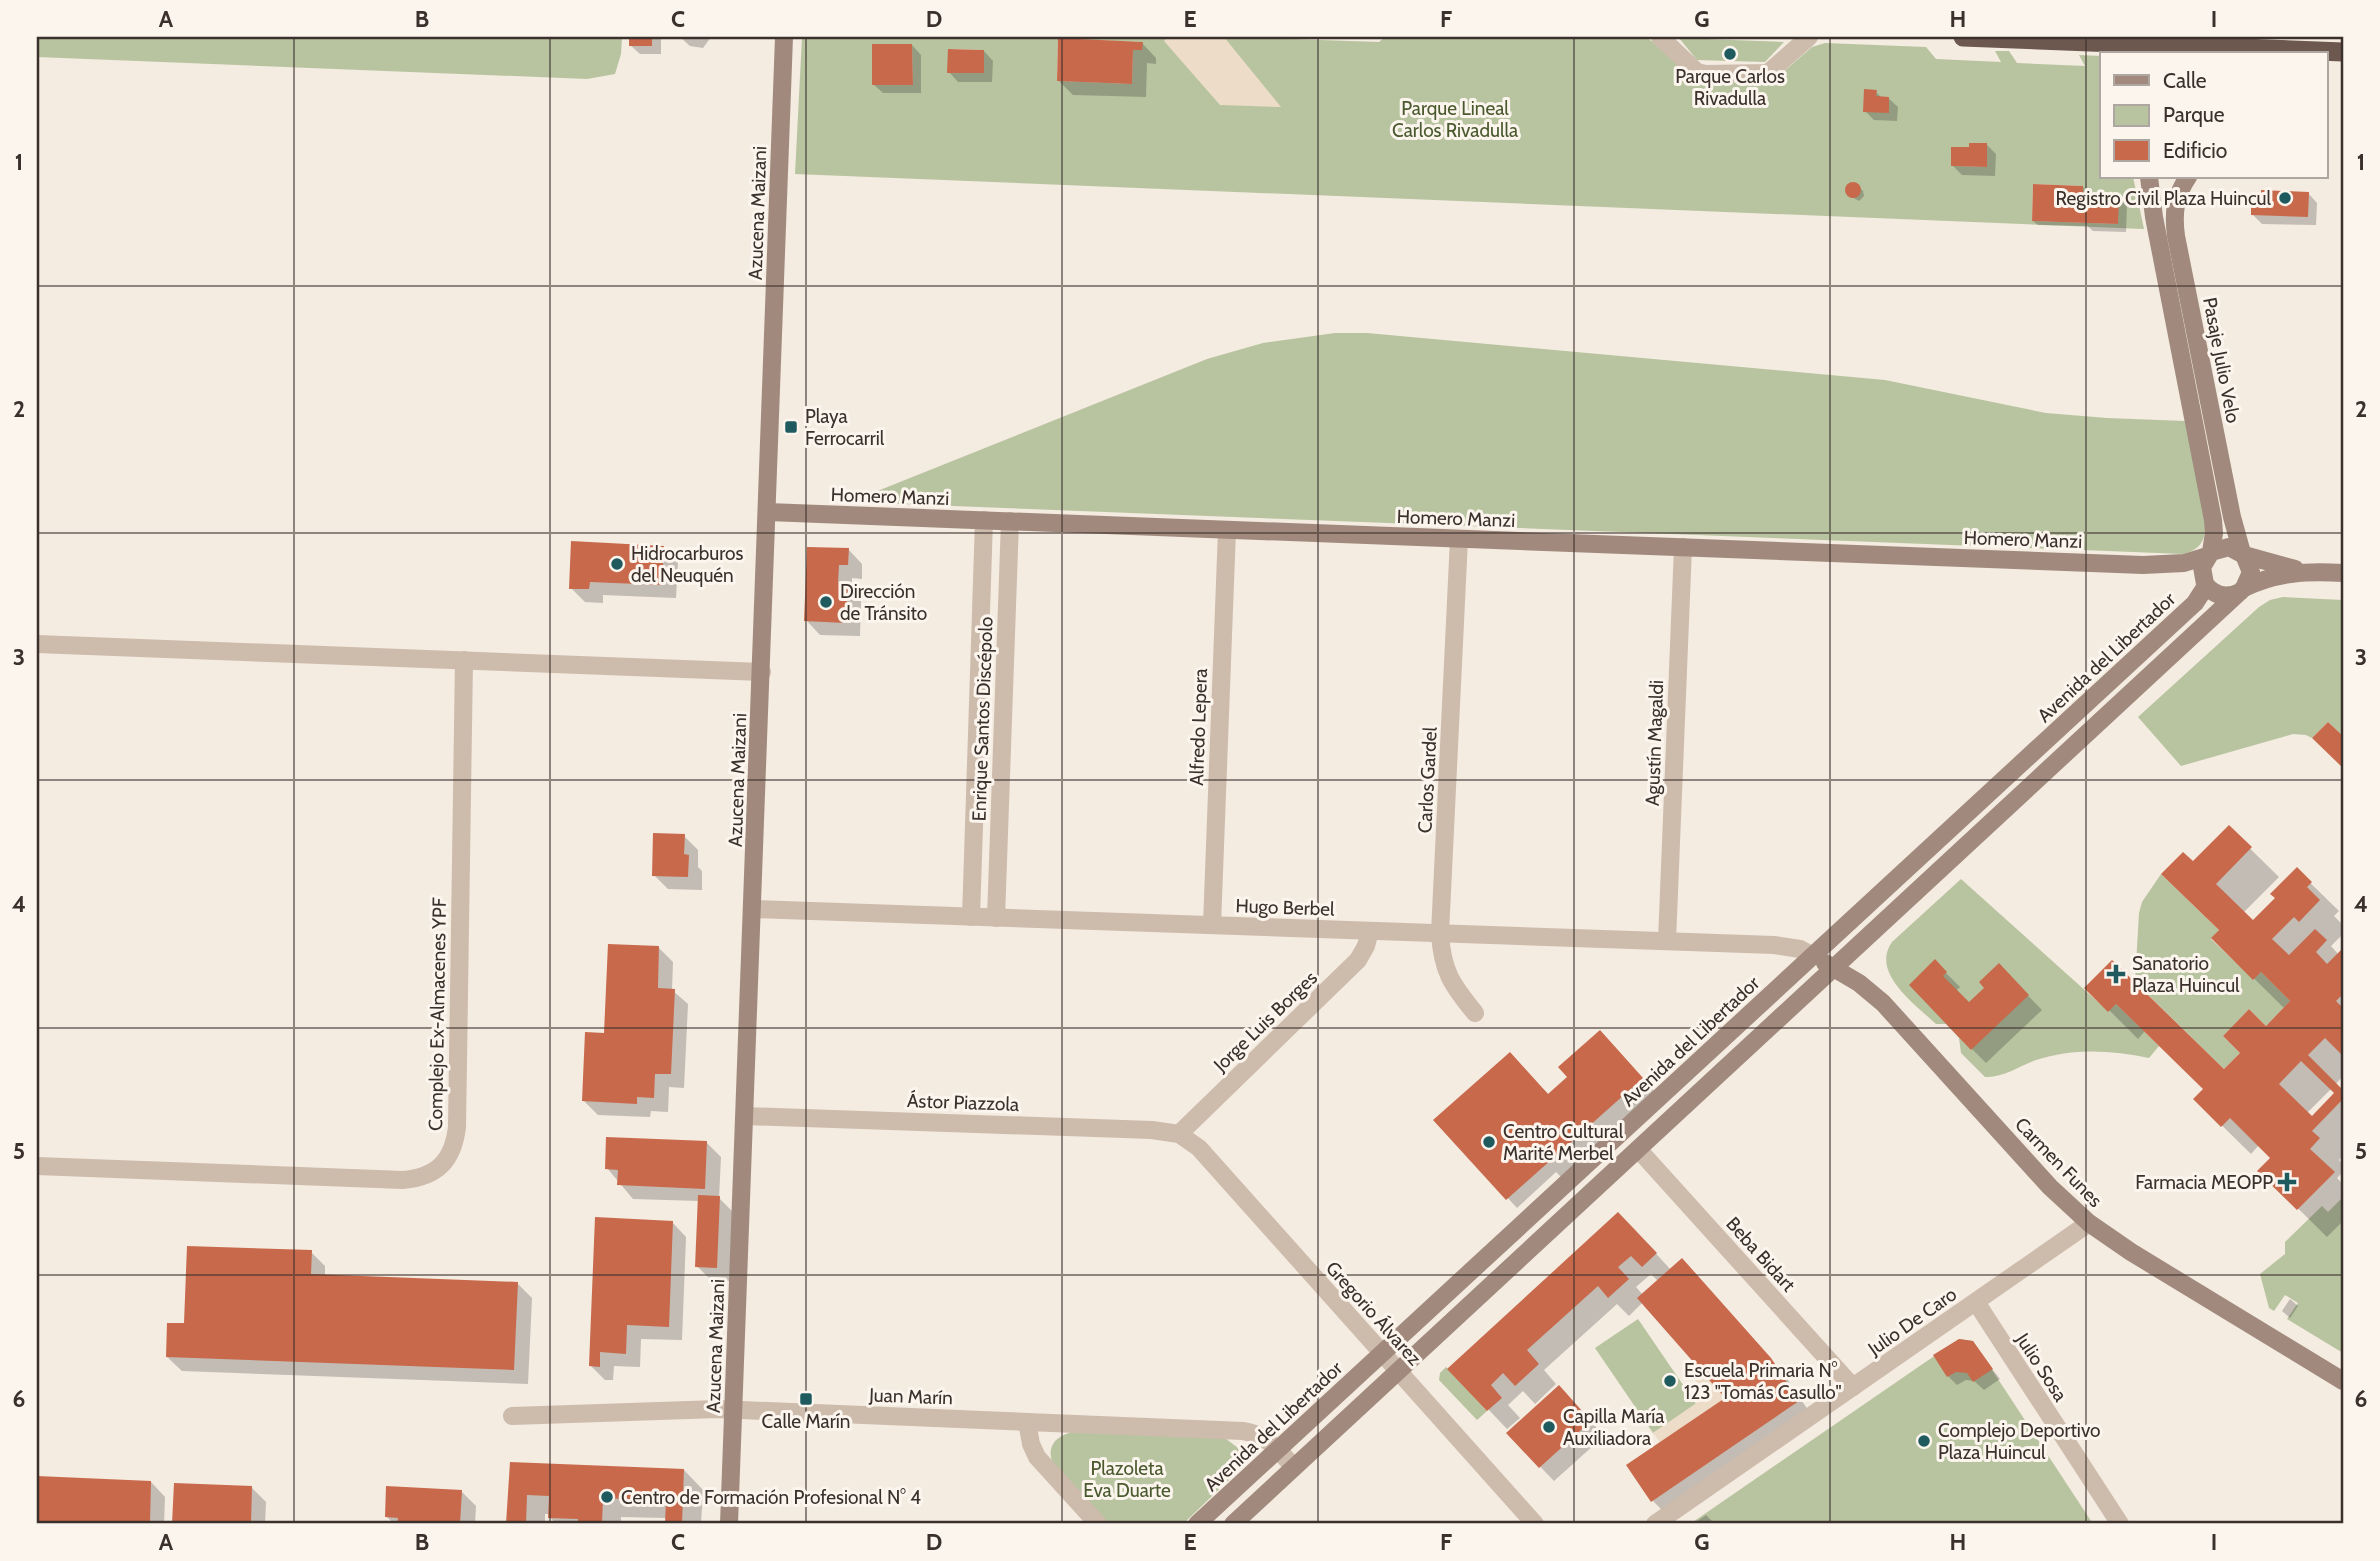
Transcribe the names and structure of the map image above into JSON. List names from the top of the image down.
{
  "streets": {
    "main road": [
      "Azucena Maizani",
      "Pasaje Julio Velo",
      "Homero Manzi",
      "Avenida del Libertador",
      "Carmen Funes"
    ],
    "street": [
      "Enrique Santos Discépolo",
      "Alfredo Lepera",
      "Agustín Magaldi",
      "Carlos Gardel",
      "Hugo Berbel",
      "Complejo Ex-Almacenes YPF",
      "Jorge Luis Borges",
      "Ástor Piazzola",
      "Beba Bidart",
      "Gregorio Álvarez",
      "Julio De Caro",
      "Julio Sosa",
      "Juan Marín"
    ]
  },
  "crossings": [
    ["Azucena Maizani", "Homero Manzi"],
    ["Azucena Maizani", "Hugo Berbel"],
    ["Azucena Maizani", "Ástor Piazzola"],
    ["Azucena Maizani", "Juan Marín"],
    ["Pasaje Julio Velo", "Homero Manzi"],
    ["Pasaje Julio Velo", "Avenida del Libertador"],
    ["Homero Manzi", "Avenida del Libertador"],
    ["Homero Manzi", "Enrique Santos Discépolo"],
    ["Homero Manzi", "Alfredo Lepera"],
    ["Homero Manzi", "Agustín Magaldi"],
    ["Homero Manzi", "Carlos Gardel"],
    ["Avenida del Libertador", "Hugo Berbel"],
    ["Avenida del Libertador", "Carmen Funes"],
    ["Avenida del Libertador", "Gregorio Álvarez"],
    ["Avenida del Libertador", "Juan Marín"],
    ["Enrique Santos Discépolo", "Hugo Berbel"],
    ["Alfredo Lepera", "Hugo Berbel"],
    ["Agustín Magaldi", "Hugo Berbel"],
    ["Carlos Gardel", "Hugo Berbel"],
    ["Hugo Berbel", "Jorge Luis Borges"],
    ["Hugo Berbel", "Carmen Funes"],
    ["Jorge Luis Borges", "Ástor Piazzola"],
    ["Jorge Luis Borges", "Gregorio Álvarez"],
    ["Ástor Piazzola", "Gregorio Álvarez"],
    ["Carmen Funes", "Julio De Caro"],
    ["Beba Bidart", "Julio De Caro"],
    ["Julio De Caro", "Julio Sosa"]
  ],
  "parks": ["Parque Lineal Carlos Rivadulla", "Plazoleta Eva Duarte"],
  "places": {
    "other": [
      "Parque Carlos Rivadulla",
      "Registro Civil Plaza Huincul",
      "Hidrocarburos del Neuquén",
      "Dirección de Tránsito",
      "Centro Cultural Marité Merbel",
      "Escuela Primaria N° 123 \"Tomás Casullo\"",
      "Capilla María Auxiliadora",
      "Complejo Deportivo Plaza Huincul",
      "Centro de Formación Profesional N° 4"
    ],
    "transit": ["Playa Ferrocarril", "Calle Marín"],
    "health": ["Sanatorio Plaza Huincul", "Farmacia MEOPP"]
  },
  "legend": ["Calle", "Parque", "Edificio"],
  "grid": {
    "columns": [
      "A",
      "B",
      "C",
      "D",
      "E",
      "F",
      "G",
      "H",
      "I"
    ],
    "rows": [
      "1",
      "2",
      "3",
      "4",
      "5",
      "6"
    ]
  }
}
